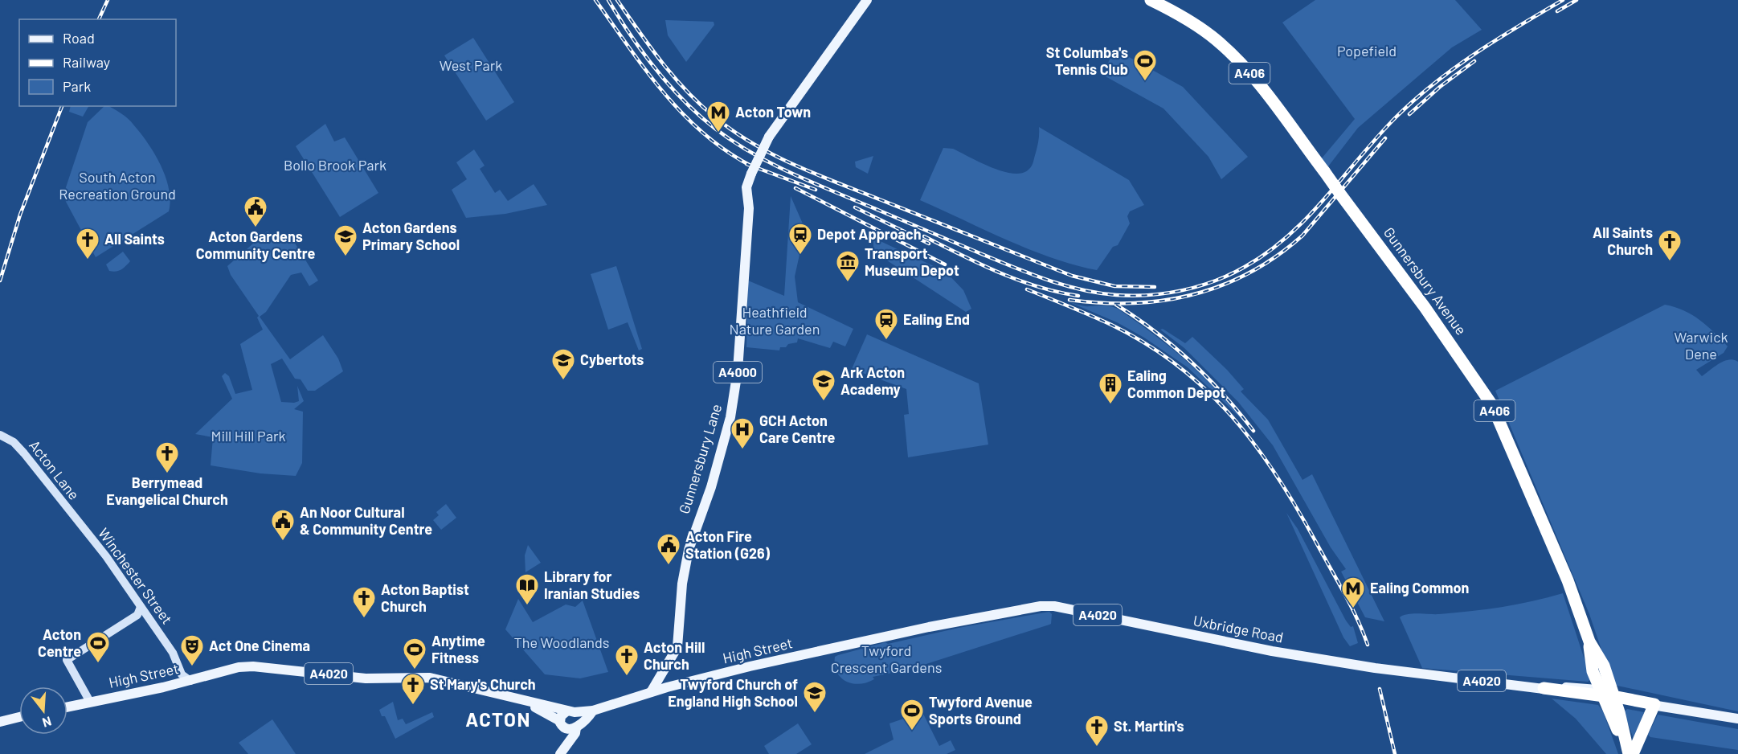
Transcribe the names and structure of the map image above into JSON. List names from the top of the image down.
{
  "streets": {
    "highway": ["A406", "Gunnersbury Avenue"],
    "main road": [
      "A4000",
      "Gunnersbury Lane",
      "Acton Lane",
      "Winchester Street",
      "A4020",
      "Uxbridge Road",
      "High Street"
    ]
  },
  "crossings": [
    ["A406", "Gunnersbury Avenue"],
    ["Gunnersbury Lane", "High Street"],
    ["Acton Lane", "Winchester Street"],
    ["Winchester Street", "High Street"],
    ["Uxbridge Road", "High Street"]
  ],
  "districts": ["ACTON"],
  "parks": [
    "Popefield",
    "West Park",
    "Bollo Brook Park",
    "South Acton Recreation Ground",
    "Heathfield Nature Garden",
    "Warwick Dene",
    "Mill Hill Park",
    "The Woodlands",
    "Twyford Crescent Gardens"
  ],
  "places": {
    "sports": [
      "St Columba's Tennis Club",
      "Acton Centre",
      "Anytime Fitness",
      "Twyford Avenue Sports Ground"
    ],
    "metro station": ["Acton Town", "Ealing Common"],
    "public building": ["Acton Gardens Community Centre", "An Noor Cultural & Community Centre", "Acton Fire Station (G26)"],
    "station": ["Depot Approach", "Ealing End"],
    "school or university": [
      "Acton Gardens Primary School",
      "Cybertots",
      "Ark Acton Academy",
      "Twyford Church of England High School"
    ],
    "church": [
      "All Saints",
      "All Saints Church",
      "Berrymead Evangelical Church",
      "Acton Baptist Church",
      "Acton Hill Church",
      "St Mary's Church",
      "St. Martin's"
    ],
    "museum": ["Transport Museum Depot"],
    "building": ["Ealing Common Depot"],
    "hospital": ["GCH Acton Care Centre"],
    "library": ["Library for Iranian Studies"],
    "theatre": ["Act One Cinema"]
  },
  "legend": ["Road", "Railway", "Park"],
  "north": "bottom"
}
